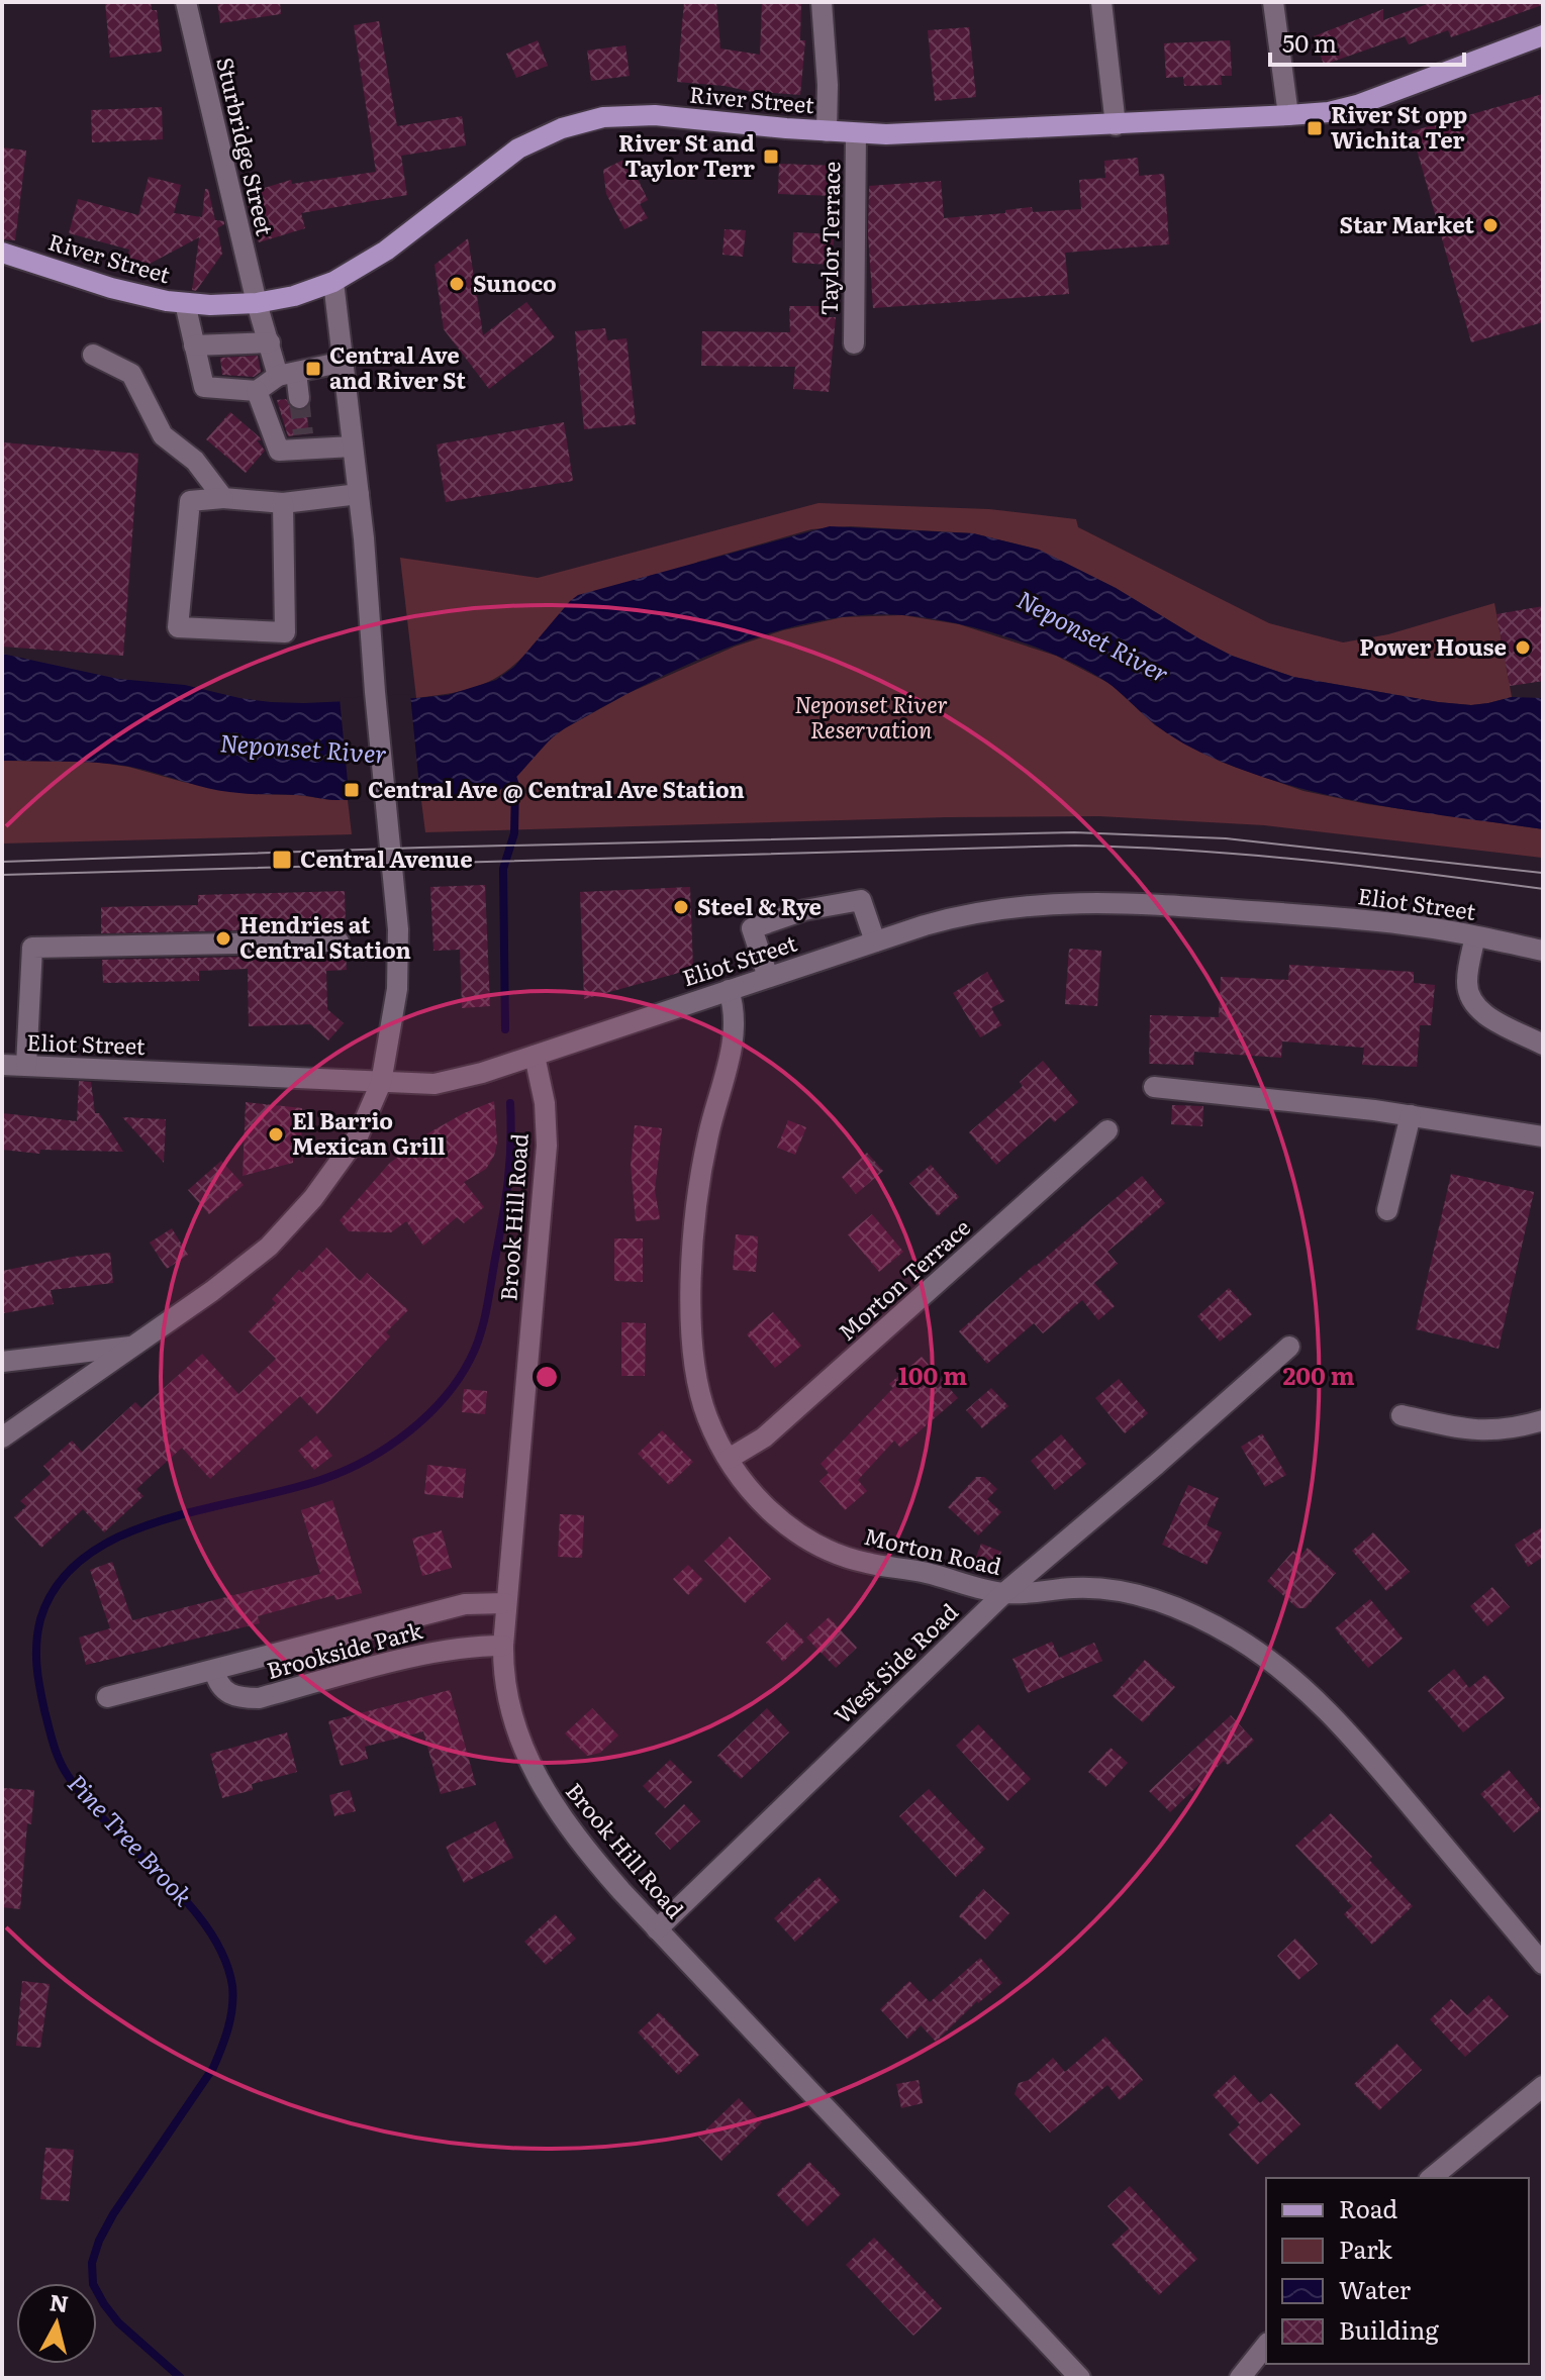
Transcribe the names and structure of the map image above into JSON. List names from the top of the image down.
{
  "streets": {
    "main road": ["River Street"],
    "street": [
      "Sturbridge Street",
      "Taylor Terrace",
      "Eliot Street",
      "Brook Hill Road",
      "Morton Terrace",
      "Morton Road",
      "Brookside Park",
      "West Side Road"
    ]
  },
  "crossings": [
    ["River Street", "Sturbridge Street"],
    ["River Street", "Taylor Terrace"],
    ["Eliot Street", "Brook Hill Road"],
    ["Eliot Street", "Morton Road"],
    ["Brook Hill Road", "Brookside Park"],
    ["Brook Hill Road", "West Side Road"],
    ["Morton Terrace", "Morton Road"],
    ["Morton Road", "West Side Road"]
  ],
  "water": ["Neponset River", "Pine Tree Brook"],
  "parks": ["Neponset River Reservation"],
  "places": {
    "transit": [
      "River St opp Wichita Ter",
      "River St and Taylor Terr",
      "Central Ave and River St",
      "Central Ave @ Central Ave Station",
      "Central Avenue"
    ],
    "other": [
      "Star Market",
      "Sunoco",
      "Power House",
      "Steel & Rye",
      "Hendries at Central Station",
      "El Barrio Mexican Grill"
    ]
  },
  "legend": [
    "Road",
    "Park",
    "Water",
    "Building"
  ],
  "scale_bar": "50 m",
  "north": "top",
  "rings": ["100 m", "200 m"]
}
